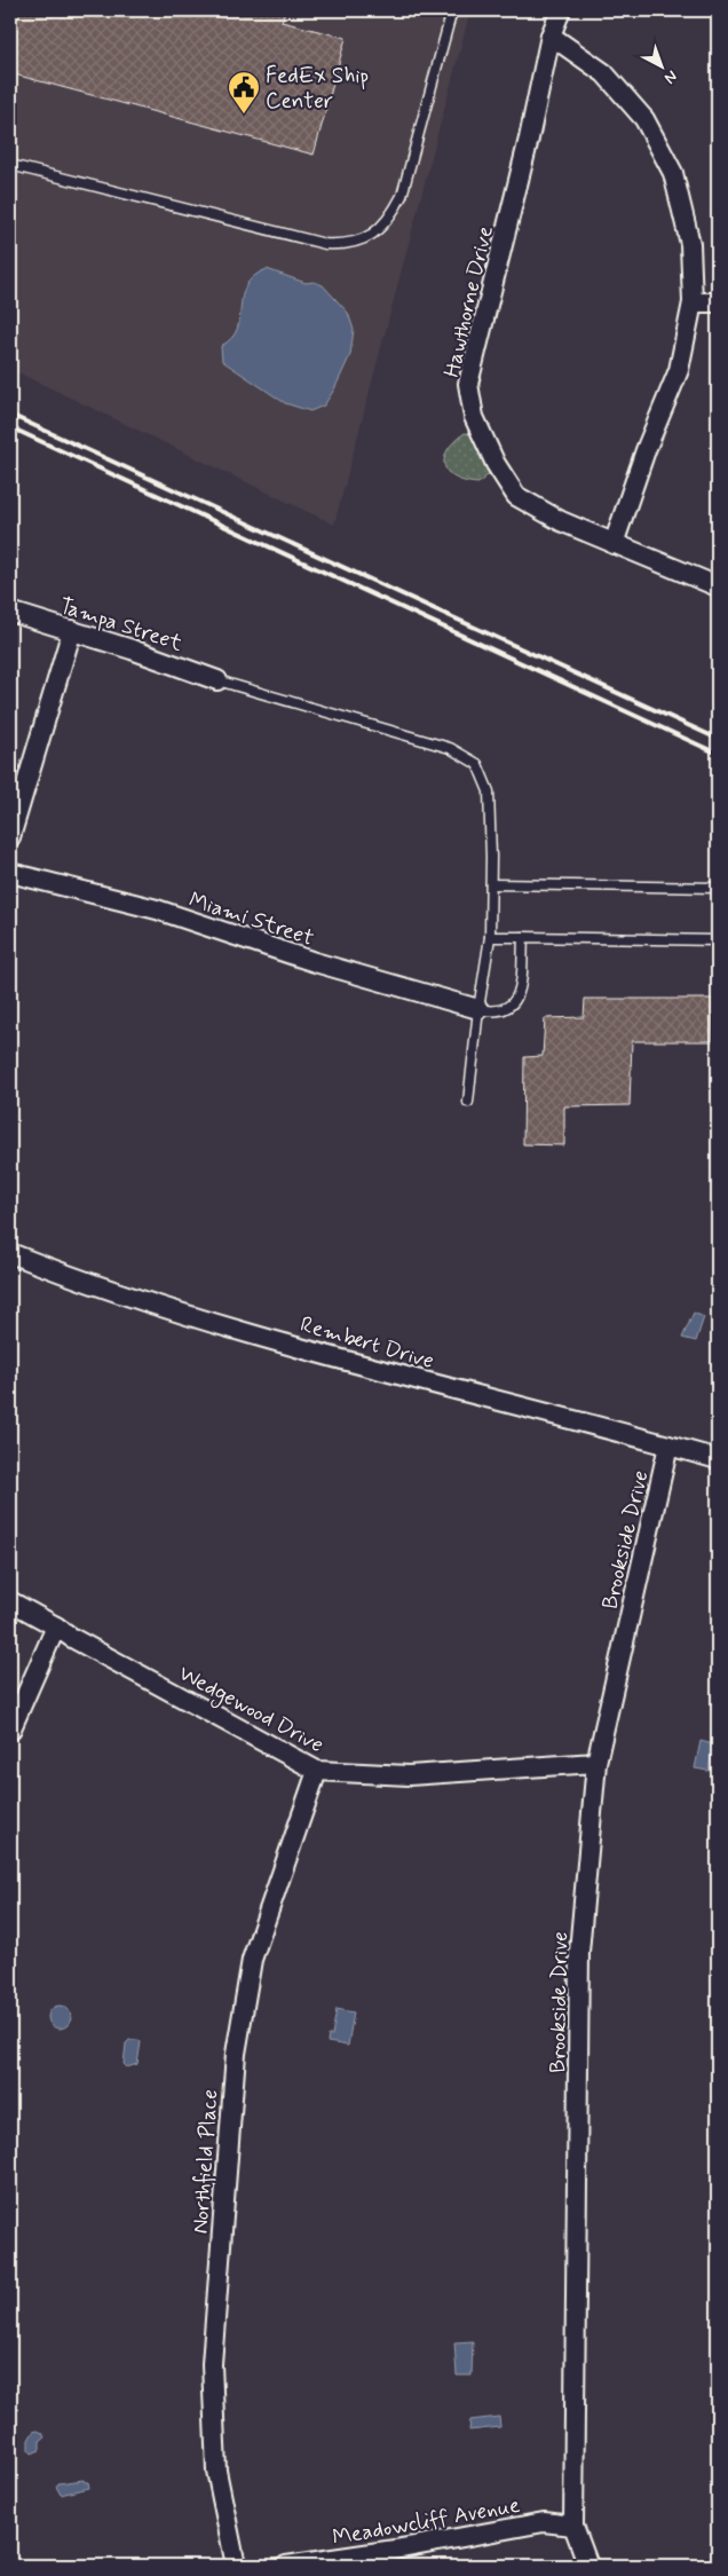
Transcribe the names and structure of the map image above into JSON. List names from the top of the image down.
{
  "streets": {
    "street": [
      "Hawthorne Drive",
      "Tampa Street",
      "Miami Street",
      "Rembert Drive",
      "Brookside Drive",
      "Wedgewood Drive",
      "Northfield Place",
      "Meadowcliff Avenue"
    ]
  },
  "crossings": [
    ["Rembert Drive", "Brookside Drive"],
    ["Brookside Drive", "Wedgewood Drive"],
    ["Brookside Drive", "Meadowcliff Avenue"],
    ["Wedgewood Drive", "Northfield Place"]
  ],
  "places": {
    "public building": ["FedEx Ship Center"]
  },
  "north": "bottom right"
}
